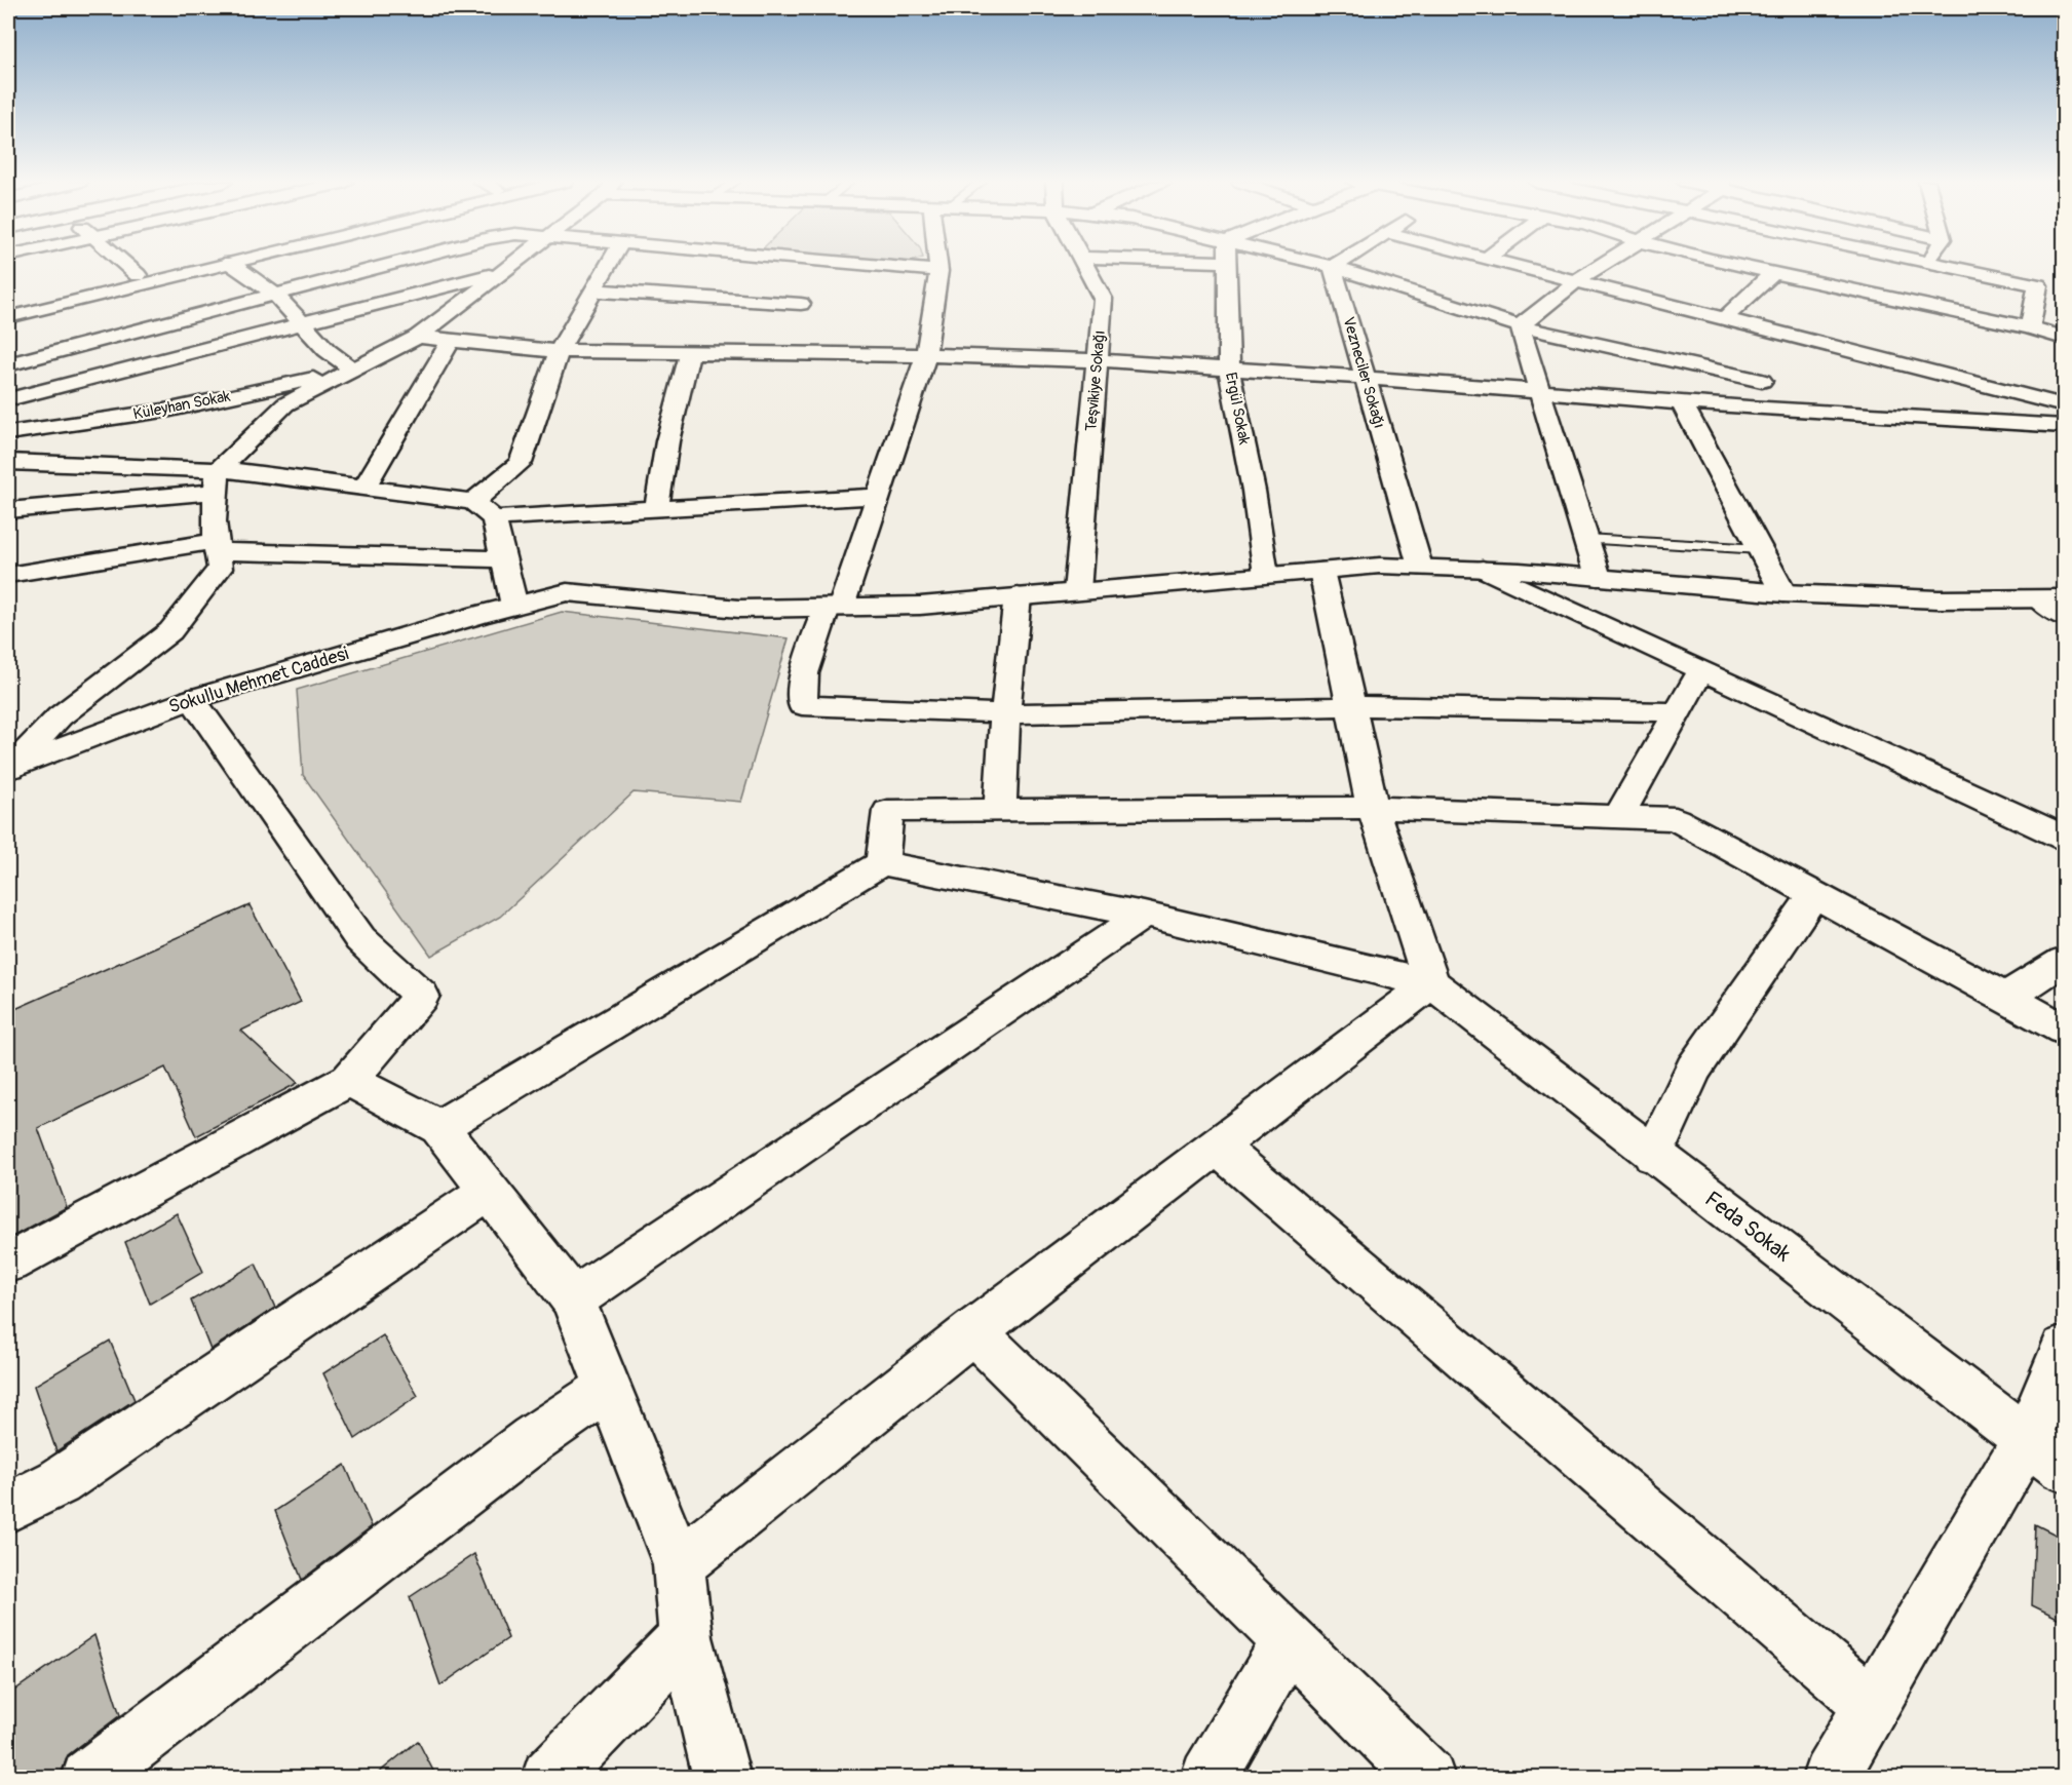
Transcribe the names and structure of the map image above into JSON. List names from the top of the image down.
{
  "streets": {
    "street": [
      "Vezneciler Sokağı",
      "Teşvikiye Sokağı",
      "Küleyhan Sokak",
      "Ergül Sokak",
      "Sokullu Mehmet Caddesi",
      "Feda Sokak"
    ]
  },
  "crossings": [
    ["Vezneciler Sokağı", "Sokullu Mehmet Caddesi"],
    ["Teşvikiye Sokağı", "Sokullu Mehmet Caddesi"],
    ["Ergül Sokak", "Sokullu Mehmet Caddesi"]
  ]
}
